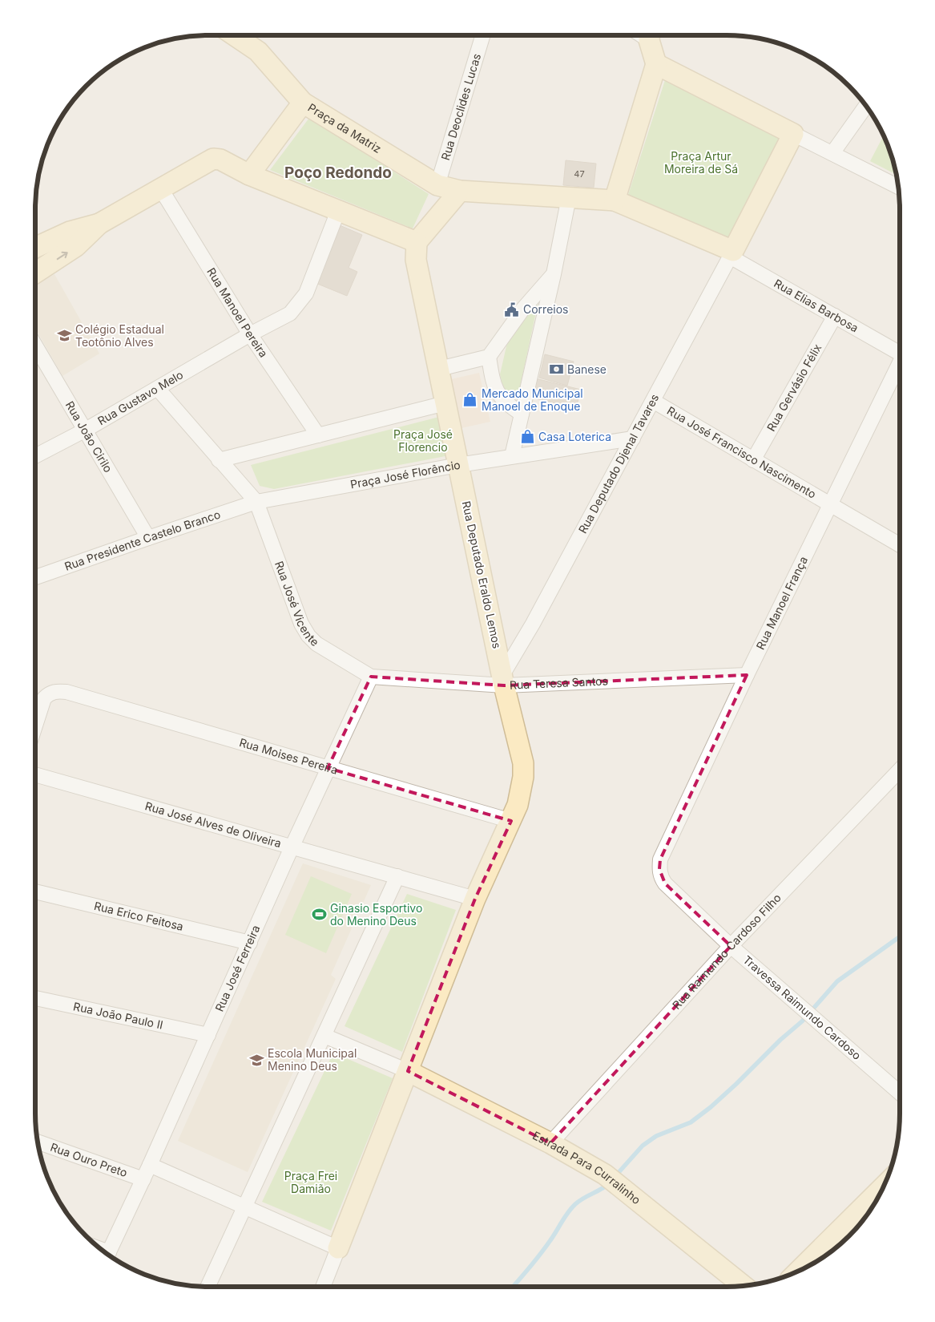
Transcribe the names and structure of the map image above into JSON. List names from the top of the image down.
{
  "streets": {
    "street": [
      "Rua Deoclides Lucas",
      "Praça da Matriz",
      "Rua Elias Barbosa",
      "Rua Manoel Pereira",
      "Rua Gervásio Félix",
      "Rua Gustavo Melo",
      "Rua João Cirilo",
      "Rua José Francisco Nascimento",
      "Rua Deputado Djenal Tavares",
      "Praça José Florêncio",
      "Rua Presidente Castelo Branco",
      "Rua Deputado Eraldo Lemos",
      "Rua José Vicente",
      "Rua Manoel França",
      "Rua Teresa Santos",
      "Rua Moises Pereira",
      "Rua José Alves de Oliveira",
      "Rua Erico Feitosa",
      "Rua Raimundo Cardoso Filho",
      "Rua José Ferreira",
      "Travessa Raimundo Cardoso",
      "Rua João Paulo II",
      "Rua Ouro Preto",
      "Estrada Para Curralinho"
    ]
  },
  "crossings": [
    ["Rua Deoclides Lucas", "Praça da Matriz"],
    ["Rua Elias Barbosa", "Rua Gervásio Félix"],
    ["Rua Elias Barbosa", "Rua Deputado Djenal Tavares"],
    ["Rua Manoel Pereira", "Rua Gustavo Melo"],
    ["Rua Gervásio Félix", "Rua José Francisco Nascimento"],
    ["Rua Gustavo Melo", "Rua João Cirilo"],
    ["Rua João Cirilo", "Rua Presidente Castelo Branco"],
    ["Rua José Francisco Nascimento", "Rua Deputado Djenal Tavares"],
    ["Rua José Francisco Nascimento", "Rua Manoel França"],
    ["Rua Deputado Djenal Tavares", "Rua Deputado Eraldo Lemos"],
    ["Rua Deputado Djenal Tavares", "Rua Teresa Santos"],
    ["Praça José Florêncio", "Rua Presidente Castelo Branco"],
    ["Praça José Florêncio", "Rua Deputado Eraldo Lemos"],
    ["Praça José Florêncio", "Rua José Vicente"],
    ["Rua Presidente Castelo Branco", "Rua José Vicente"],
    ["Rua Deputado Eraldo Lemos", "Rua Teresa Santos"],
    ["Rua Deputado Eraldo Lemos", "Rua Moises Pereira"],
    ["Rua José Vicente", "Rua Teresa Santos"],
    ["Rua José Vicente", "Rua José Ferreira"],
    ["Rua Manoel França", "Rua Teresa Santos"],
    ["Rua Manoel França", "Travessa Raimundo Cardoso"],
    ["Rua Teresa Santos", "Rua José Ferreira"],
    ["Rua Moises Pereira", "Rua José Ferreira"],
    ["Rua José Alves de Oliveira", "Rua José Ferreira"],
    ["Rua Erico Feitosa", "Rua José Ferreira"],
    ["Rua Raimundo Cardoso Filho", "Travessa Raimundo Cardoso"],
    ["Rua Raimundo Cardoso Filho", "Estrada Para Curralinho"],
    ["Rua José Ferreira", "Rua João Paulo II"],
    ["Rua José Ferreira", "Rua Ouro Preto"]
  ],
  "districts": ["Poço Redondo"],
  "parks": ["Praça Artur Moreira de Sá", "Praça José Florencio", "Praça Frei Damião"],
  "places": {
    "public building": ["Correios"],
    "school or university": ["Colégio Estadual Teotônio Alves", "Escola Municipal Menino Deus"],
    "bank": ["Banese"],
    "shop": ["Mercado Municipal Manoel de Enoque", "Casa Loterica"],
    "sports": ["Ginasio Esportivo do Menino Deus"]
  },
  "house_numbers": ["47"]
}
